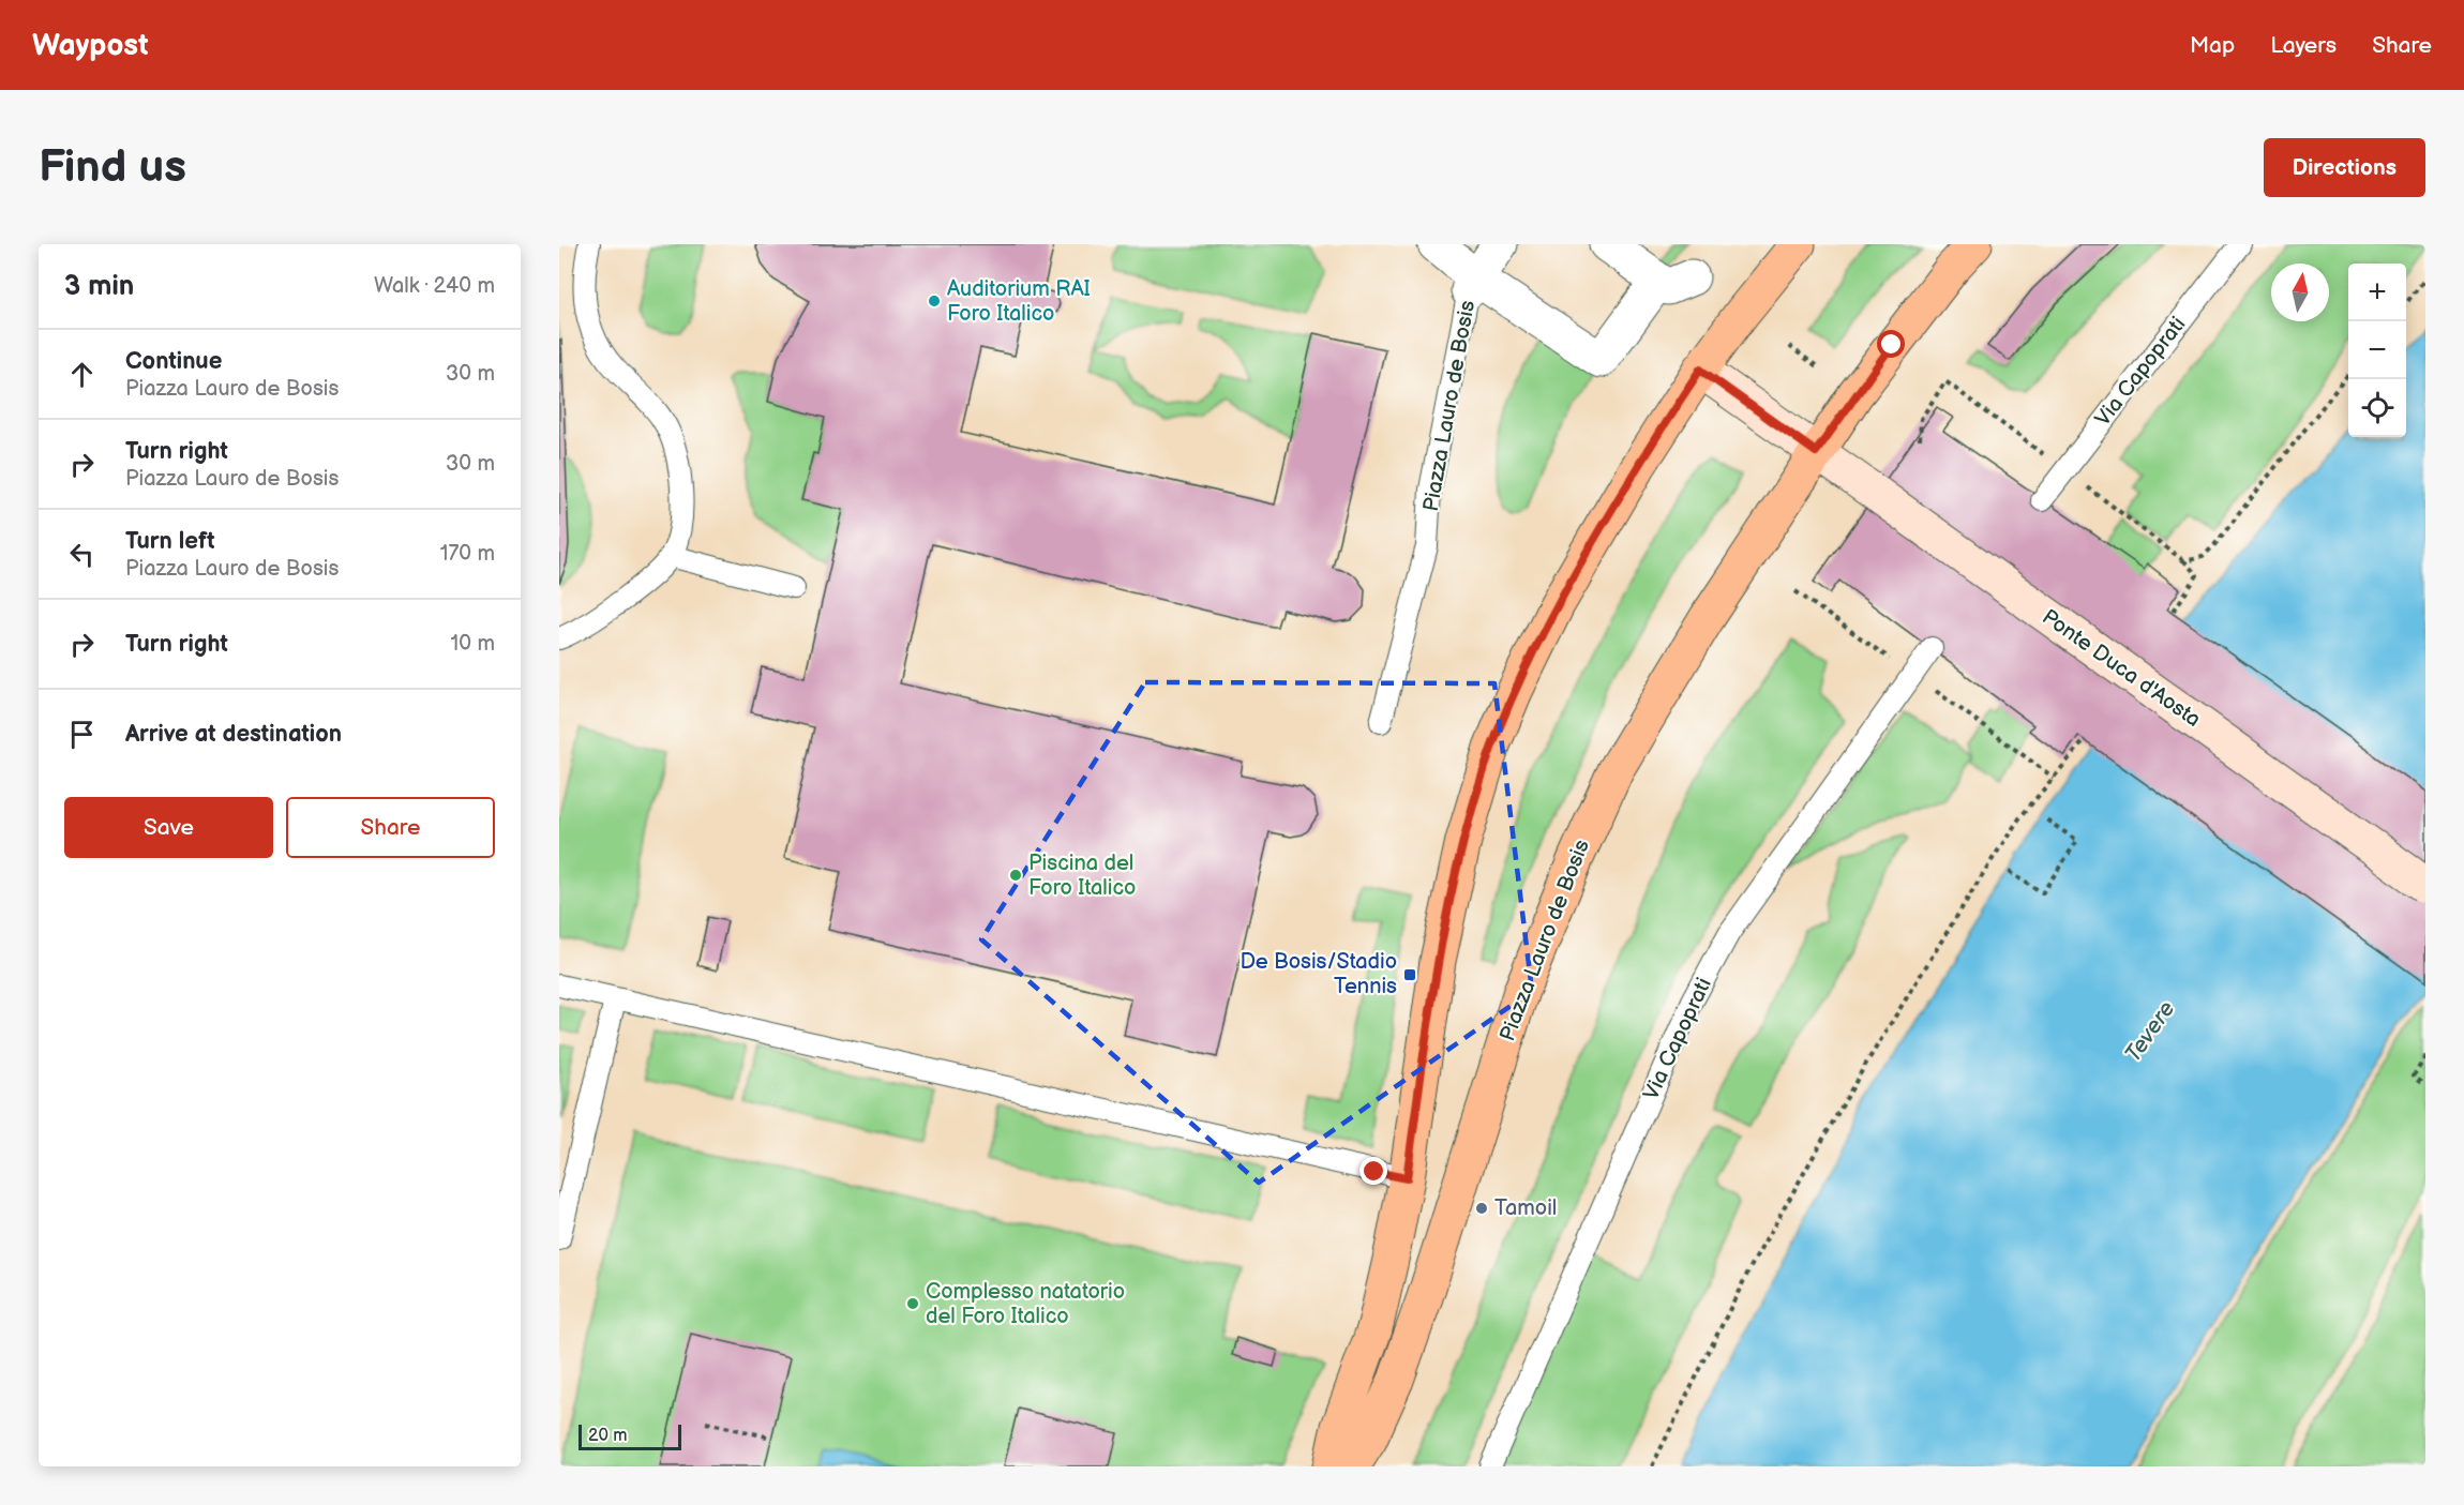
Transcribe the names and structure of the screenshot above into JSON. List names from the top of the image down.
{
  "streets": {
    "main road": ["Piazza Lauro de Bosis"],
    "street": ["Ponte Duca d'Aosta"],
    "lane": ["Via Capoprati"]
  },
  "crossings": [
    ["Piazza Lauro de Bosis", "Ponte Duca d'Aosta"]
  ],
  "water": ["Tevere"],
  "places": {
    "other": [
      "Auditorium RAI Foro Italico",
      "Piscina del Foro Italico",
      "Tamoil",
      "Complesso natatorio del Foro Italico"
    ],
    "transit": ["De Bosis/Stadio Tennis"]
  },
  "scale_bar": "20 m",
  "north": "top",
  "page": {
    "header": "Waypost",
    "nav": ["Map", "Layers", "Share"],
    "buttons": [
      "Directions",
      ["Save", "Share"]
    ],
    "title": "Find us",
    "heading": ["3 min", "Walk · 240 m"],
    "map_buttons": ["+", "−"],
    "list": [
      ["Continue", "Piazza Lauro de Bosis", "30 m"],
      ["Turn right", "Piazza Lauro de Bosis", "30 m"],
      ["Turn left", "Piazza Lauro de Bosis", "170 m"],
      ["Turn right", "10 m"],
      "Arrive at destination"
    ],
    "scale": "20 m"
  }
}
